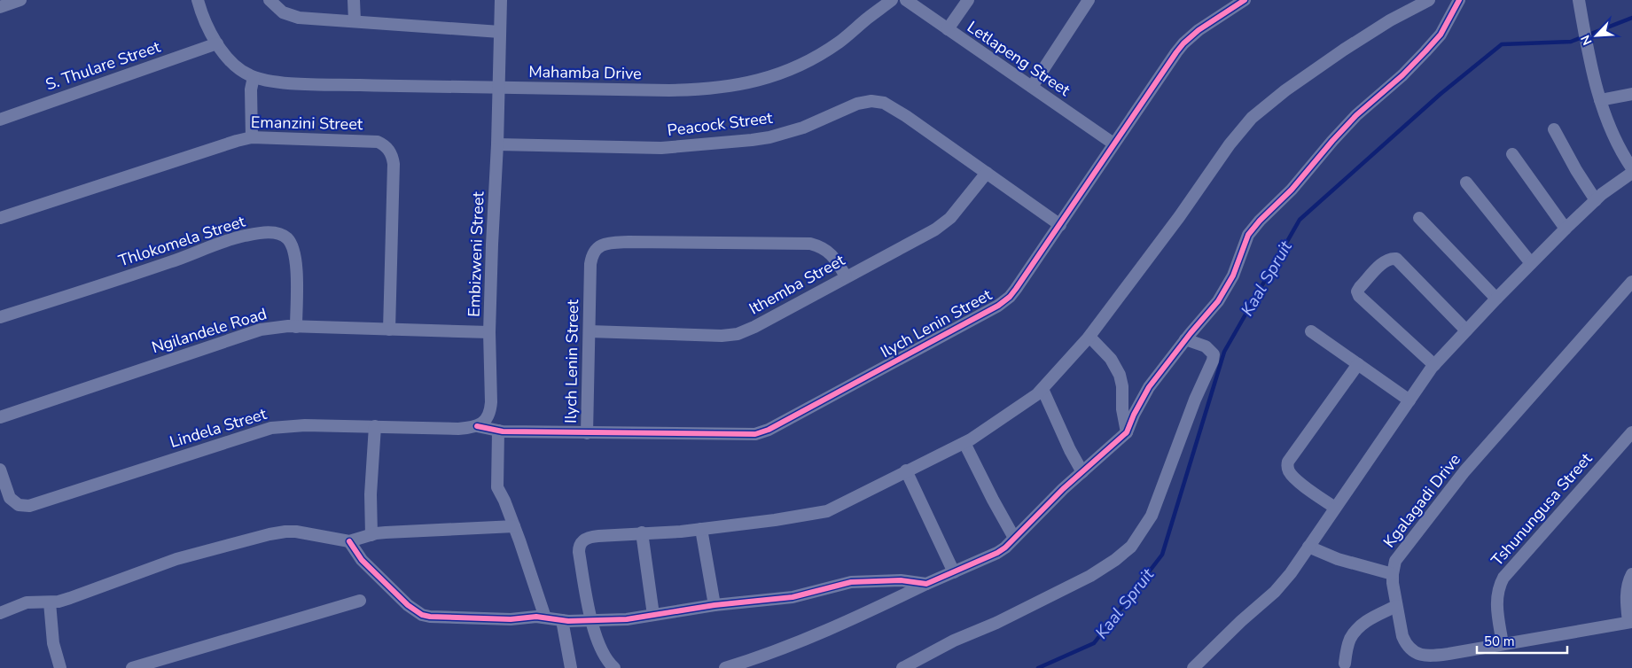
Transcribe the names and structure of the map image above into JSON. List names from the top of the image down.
{
  "streets": {
    "street": [
      "Letlapeng Street",
      "S. Thulare Street",
      "Mahamba Drive",
      "Emanzini Street",
      "Peacock Street",
      "Thlokomela Street",
      "Embizweni Street",
      "Ithemba Street",
      "Ilych Lenin Street",
      "Ngilandele Road",
      "Lindela Street",
      "Kgalagadi Drive",
      "Tshunungusa Street"
    ]
  },
  "crossings": [
    ["Letlapeng Street", "Ilych Lenin Street"],
    ["S. Thulare Street", "Mahamba Drive"],
    ["Mahamba Drive", "Embizweni Street"],
    ["Emanzini Street", "Ngilandele Road"],
    ["Peacock Street", "Embizweni Street"],
    ["Peacock Street", "Ithemba Street"],
    ["Peacock Street", "Ilych Lenin Street"],
    ["Thlokomela Street", "Ngilandele Road"],
    ["Embizweni Street", "Ngilandele Road"],
    ["Embizweni Street", "Lindela Street"],
    ["Ithemba Street", "Ilych Lenin Street"],
    ["Ilych Lenin Street", "Lindela Street"],
    ["Kgalagadi Drive", "Tshunungusa Street"]
  ],
  "water": ["Kaal Spruit"],
  "scale_bar": "50 m",
  "north": "bottom left"
}
